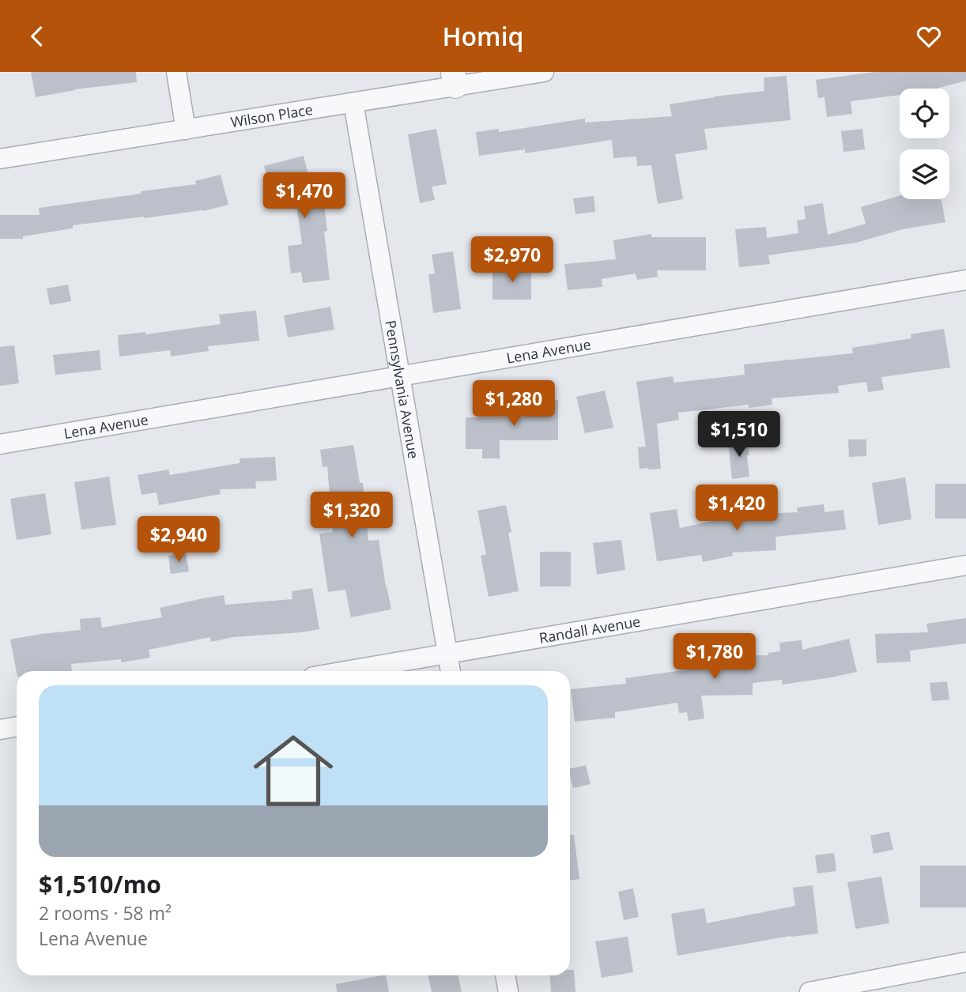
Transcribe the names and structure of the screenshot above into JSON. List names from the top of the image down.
{
  "streets": {
    "street": [
      "Wilson Place",
      "Lena Avenue",
      "Pennsylvania Avenue",
      "Randall Avenue"
    ]
  },
  "crossings": [
    ["Wilson Place", "Pennsylvania Avenue"],
    ["Lena Avenue", "Pennsylvania Avenue"],
    ["Pennsylvania Avenue", "Randall Avenue"]
  ],
  "page": {
    "header": "Homiq",
    "price": [
      "$1,470",
      "$2,970",
      "$1,280",
      "$1,510",
      "$1,420",
      "$1,320",
      "$2,940",
      "$1,780"
    ],
    "list": [
      {
        "name": "$1,510/mo",
        "note": "2 rooms · 58 m² · Lena Avenue"
      }
    ]
  }
}
